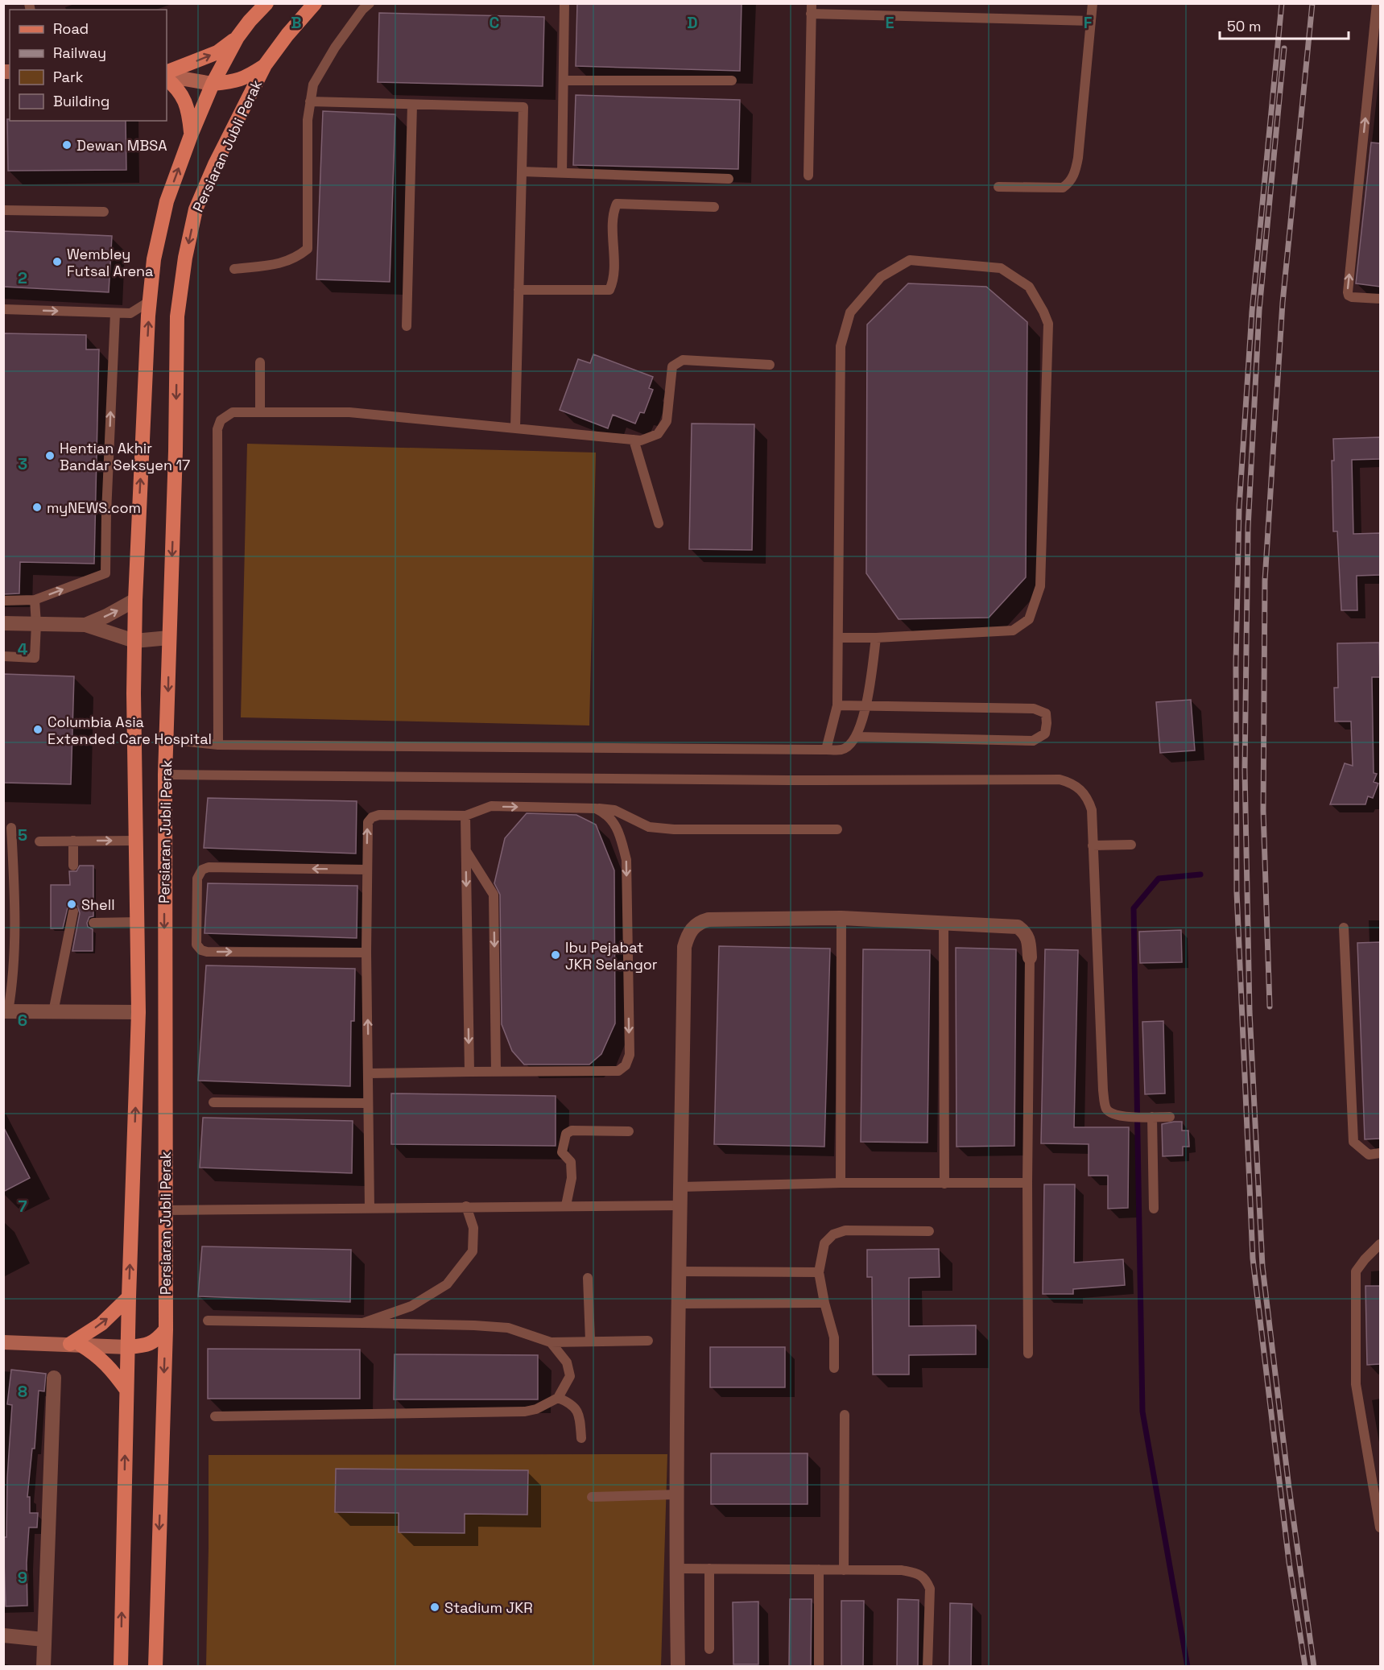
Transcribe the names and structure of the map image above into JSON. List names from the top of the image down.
{
  "streets": {
    "main road": ["Persiaran Jubli Perak"]
  },
  "places": [
    "Dewan MBSA",
    "Wembley Futsal Arena",
    "Hentian Akhir Bandar Seksyen 17",
    "myNEWS.com",
    "Columbia Asia Extended Care Hospital",
    "Shell",
    "Ibu Pejabat JKR Selangor",
    "Stadium JKR"
  ],
  "legend": [
    "Road",
    "Railway",
    "Park",
    "Building"
  ],
  "scale_bar": "50 m",
  "grid": {
    "columns": [
      "B",
      "C",
      "D",
      "E",
      "F"
    ],
    "rows": [
      "2",
      "3",
      "4",
      "5",
      "6",
      "7",
      "8",
      "9"
    ]
  }
}
